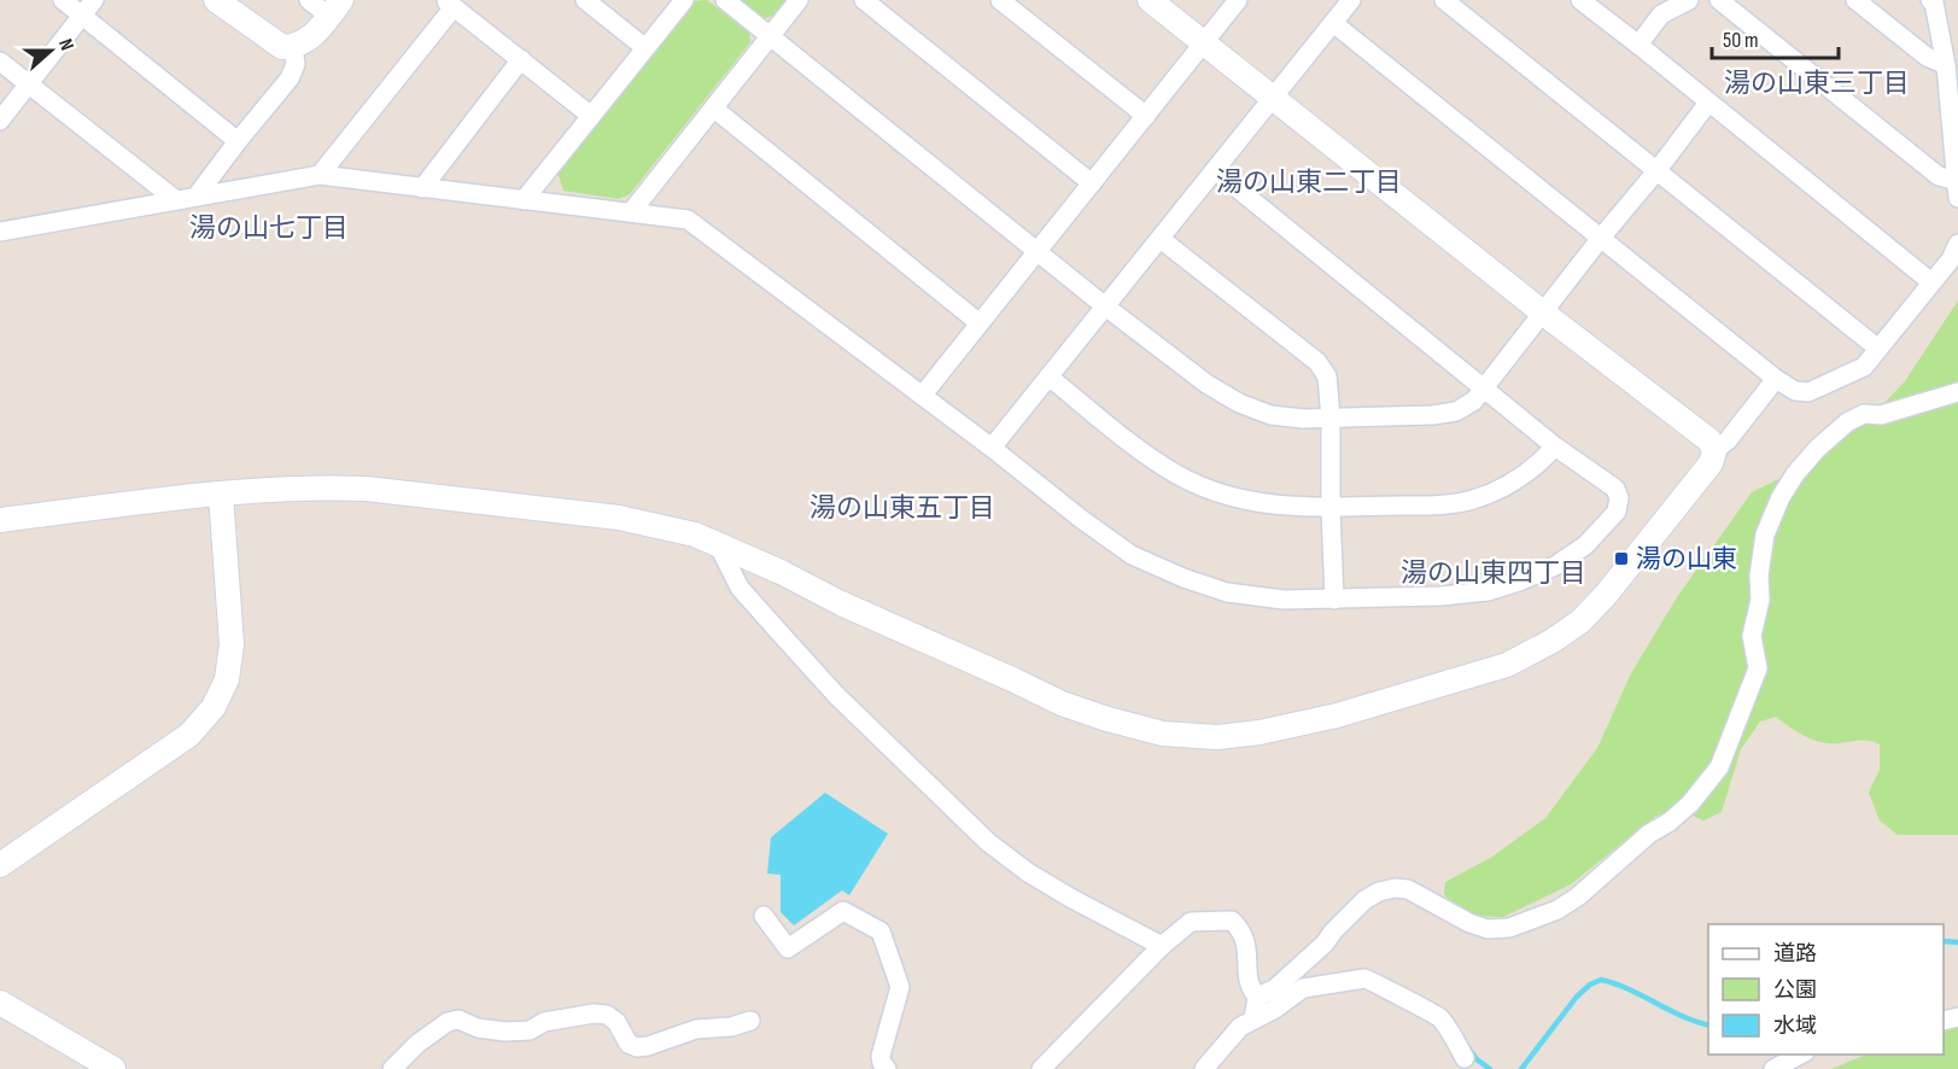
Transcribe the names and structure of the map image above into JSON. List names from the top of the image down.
{
  "districts": [
    "湯の山東三丁目",
    "湯の山東二丁目",
    "湯の山七丁目",
    "湯の山東五丁目",
    "湯の山東四丁目"
  ],
  "places": {
    "transit": ["湯の山東"]
  },
  "legend": ["道路", "公園", "水域"],
  "scale_bar": "50 m",
  "north": "right"
}
